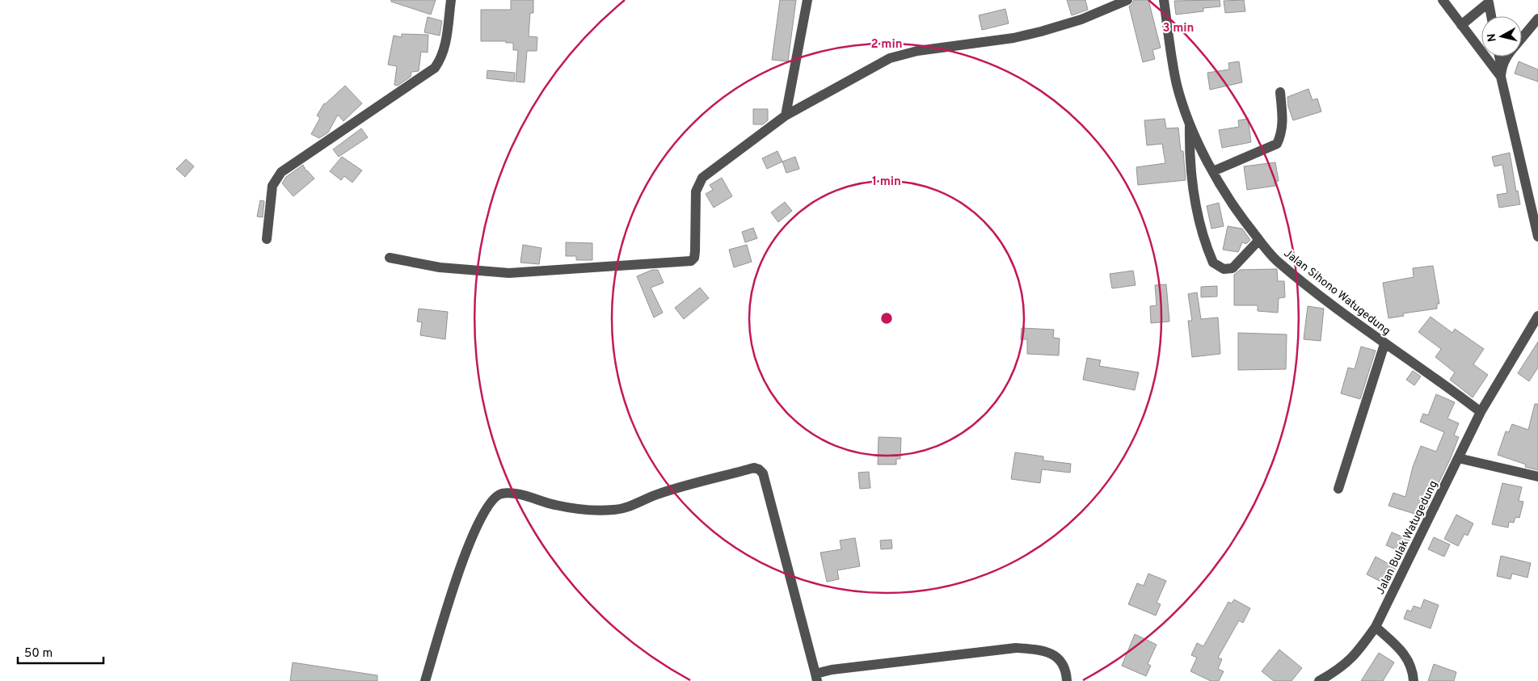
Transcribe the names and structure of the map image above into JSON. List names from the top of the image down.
{
  "streets": {
    "street": ["Jalan Sihono Watugedung", "Jalan Bulak Watugedung"]
  },
  "crossings": [
    ["Jalan Sihono Watugedung", "Jalan Bulak Watugedung"]
  ],
  "scale_bar": "50 m",
  "north": "left",
  "rings": ["3 min", "2 min", "1 min"]
}
